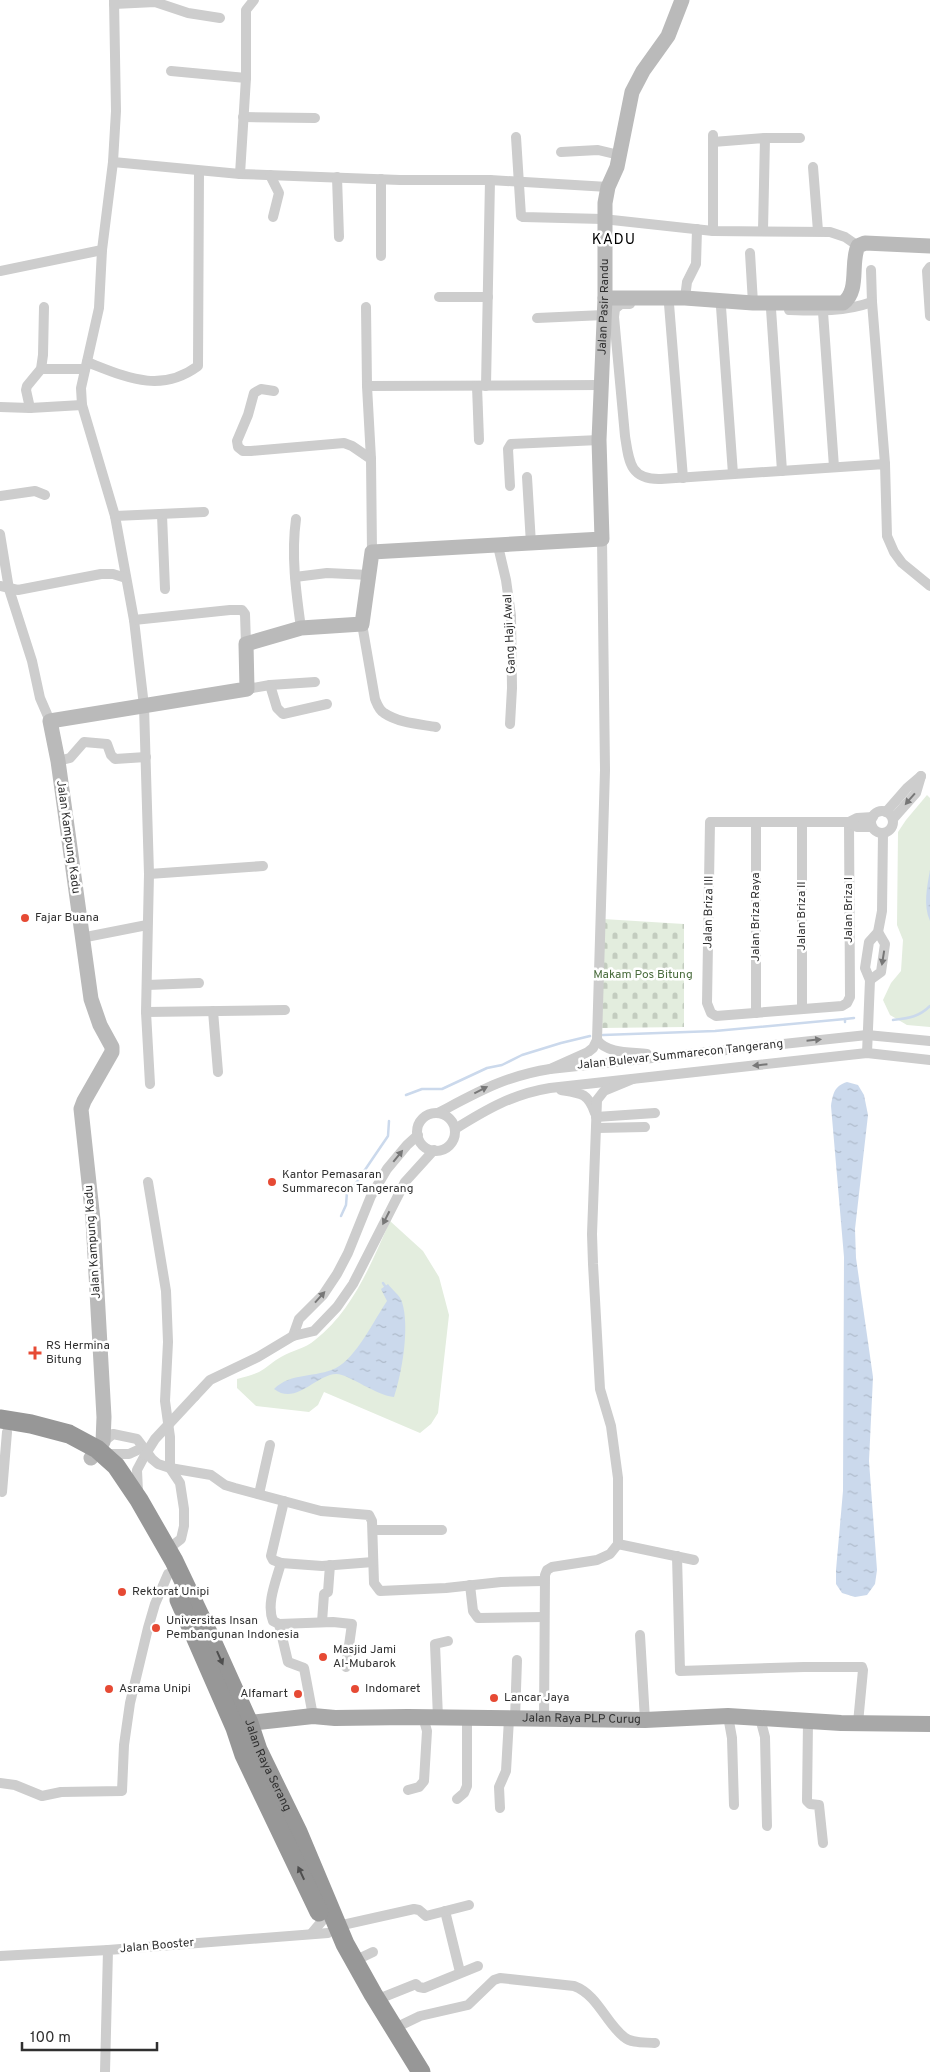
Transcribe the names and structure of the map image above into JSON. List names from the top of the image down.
{
  "streets": {
    "highway": ["Jalan Raya Serang"],
    "main road": ["Jalan Raya PLP Curug"],
    "street": [
      "Jalan Pasir Randu",
      "Gang Haji Awal",
      "Jalan Kampung Kadu",
      "Jalan Briza I",
      "Jalan Briza III",
      "Jalan Briza II",
      "Jalan Briza Raya",
      "Jalan Bulevar Summarecon Tangerang",
      "Jalan Booster"
    ]
  },
  "crossings": [
    ["Jalan Kampung Kadu", "Jalan Bulevar Summarecon Tangerang"],
    ["Jalan Kampung Kadu", "Jalan Raya Serang"],
    ["Jalan Briza I", "Jalan Briza II"],
    ["Jalan Briza III", "Jalan Briza Raya"],
    ["Jalan Bulevar Summarecon Tangerang", "Jalan Raya Serang"],
    ["Jalan Raya PLP Curug", "Jalan Raya Serang"],
    ["Jalan Raya Serang", "Jalan Booster"]
  ],
  "districts": ["KADU"],
  "parks": ["Makam Pos Bitung"],
  "places": {
    "other": [
      "Fajar Buana",
      "Kantor Pemasaran Summarecon Tangerang",
      "Rektorat Unipi",
      "Universitas Insan Pembangunan Indonesia",
      "Masjid Jami Al-Mubarok",
      "Asrama Unipi",
      "Indomaret",
      "Alfamart",
      "Lancar Jaya"
    ],
    "health": ["RS Hermina Bitung"]
  },
  "scale_bar": "100 m"
}
